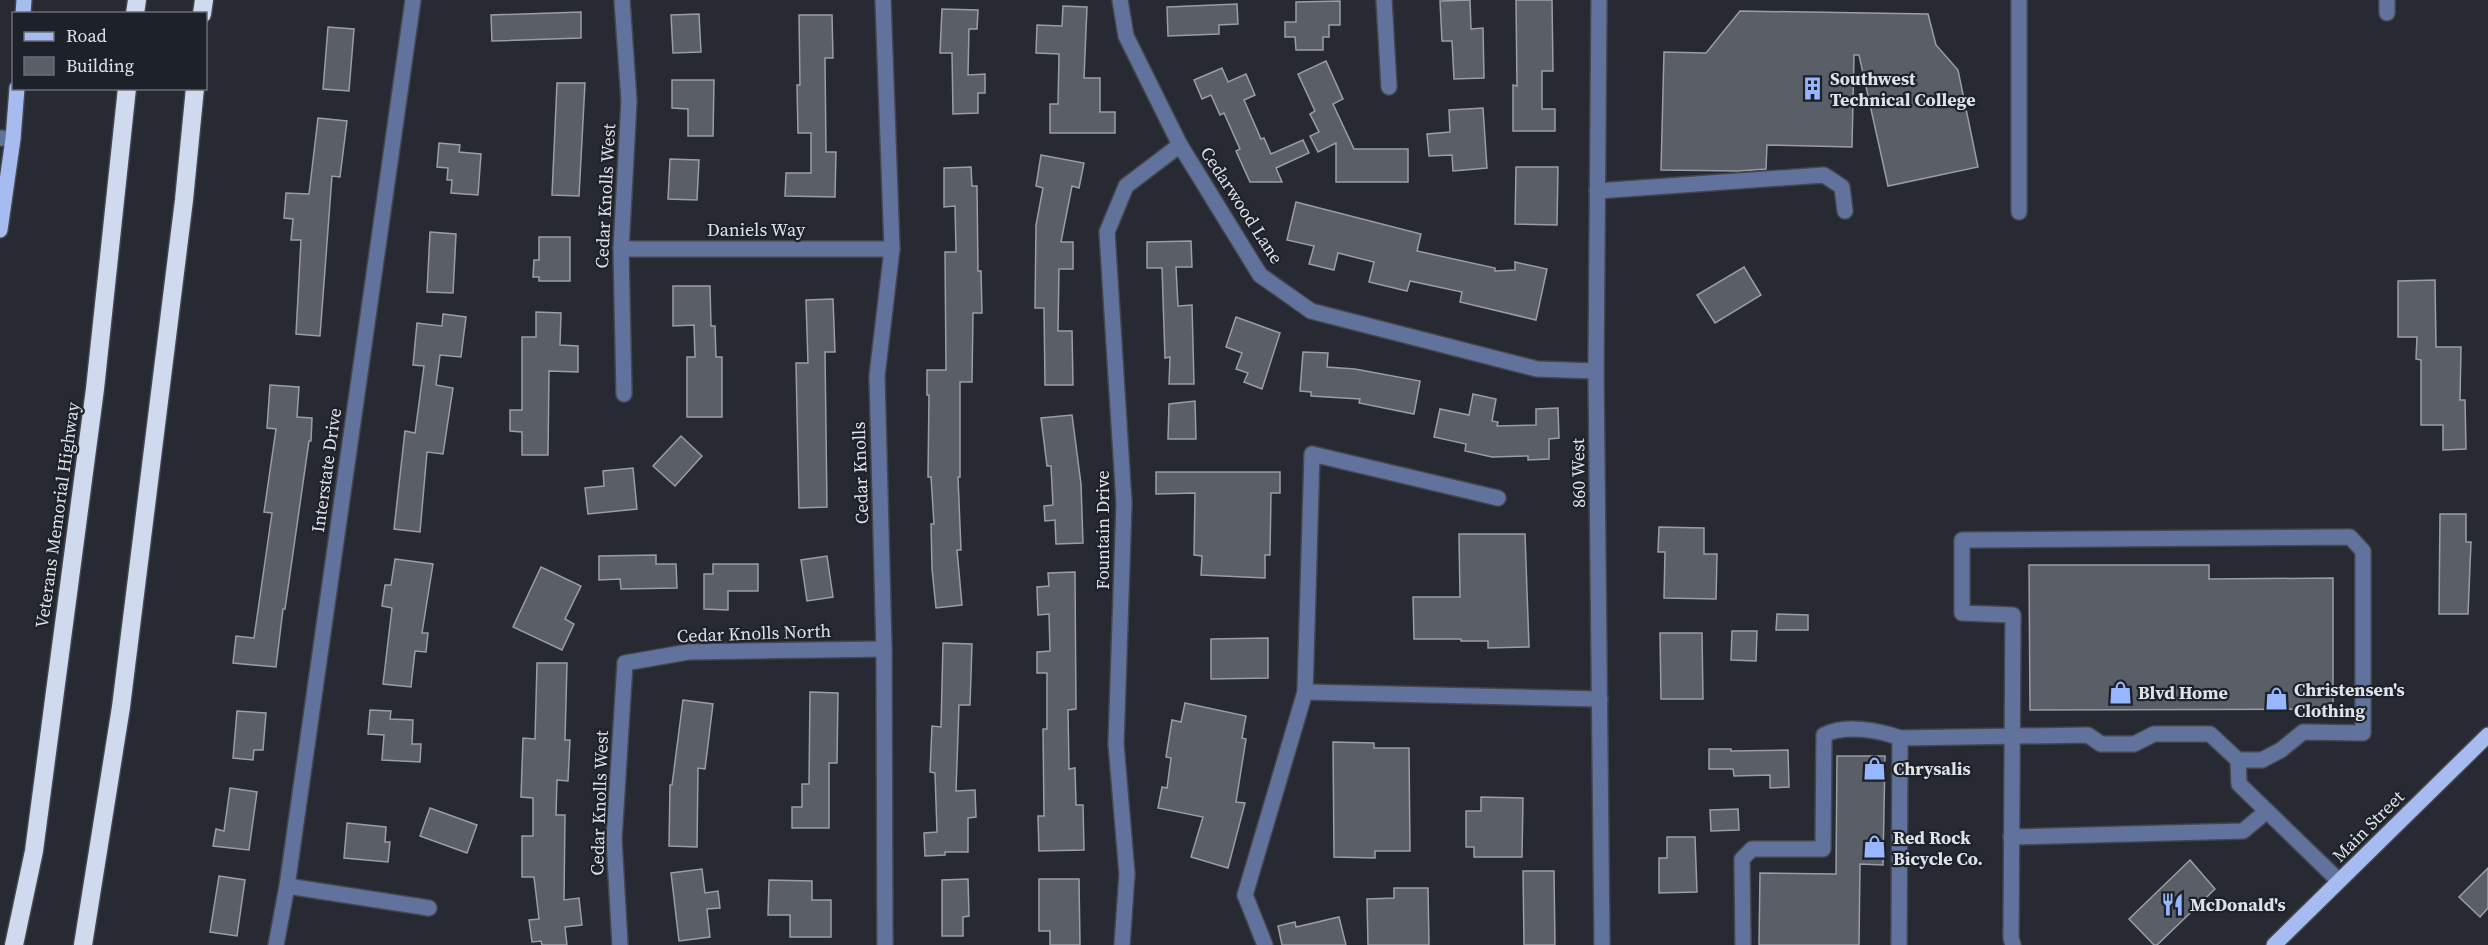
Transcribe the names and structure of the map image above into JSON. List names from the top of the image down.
{
  "streets": {
    "highway": ["Veterans Memorial Highway"],
    "main road": ["Main Street"],
    "street": [
      "Cedar Knolls West",
      "Cedarwood Lane",
      "Daniels Way",
      "Interstate Drive",
      "Cedar Knolls",
      "860 West",
      "Fountain Drive",
      "Cedar Knolls North"
    ]
  },
  "crossings": [
    ["Cedar Knolls West", "Daniels Way"],
    ["Cedar Knolls West", "Cedar Knolls North"],
    ["Cedarwood Lane", "860 West"],
    ["Cedarwood Lane", "Fountain Drive"],
    ["Daniels Way", "Cedar Knolls"],
    ["Cedar Knolls", "Cedar Knolls North"]
  ],
  "places": {
    "building": ["Southwest Technical College"],
    "shop": [
      "Blvd Home",
      "Christensen's Clothing",
      "Chrysalis",
      "Red Rock Bicycle Co."
    ],
    "restaurant": ["McDonald's"]
  },
  "legend": ["Road", "Building"]
}
